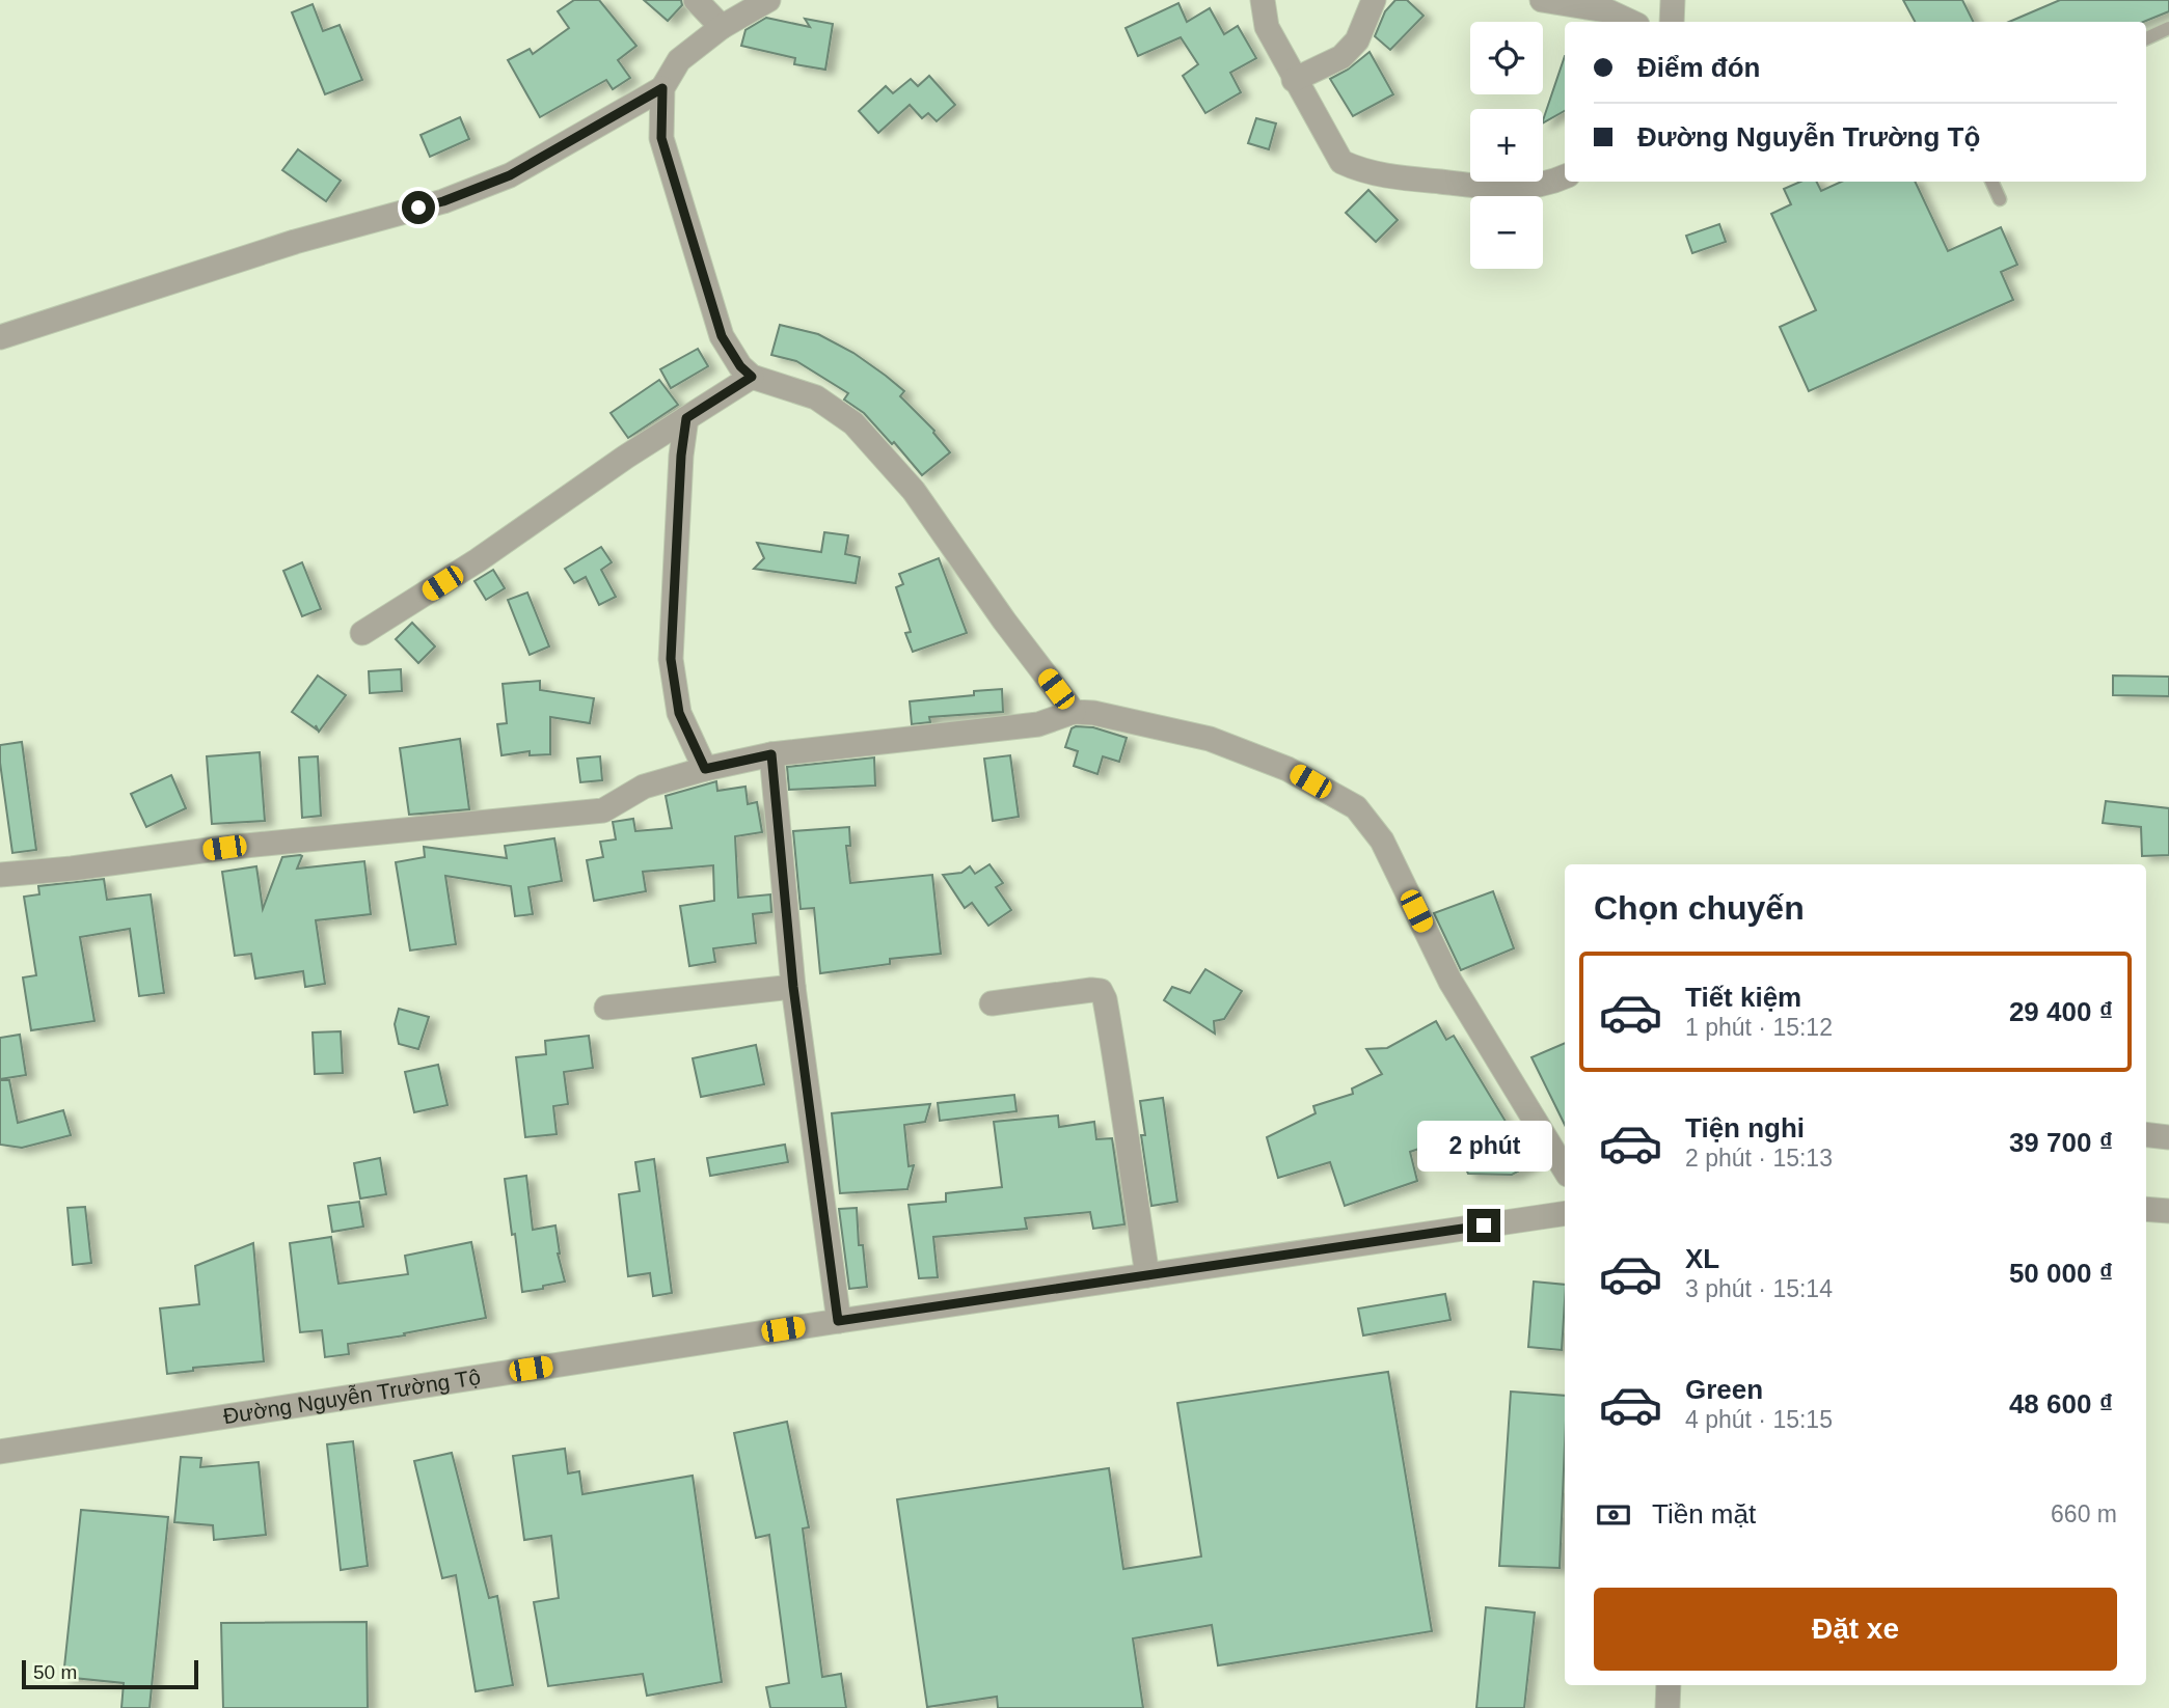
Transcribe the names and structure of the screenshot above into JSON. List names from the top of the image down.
{
  "streets": {
    "street": ["Đường Nguyễn Trường Tộ"]
  },
  "scale_bar": "50 m",
  "page": {
    "map_buttons": ["+", "−"],
    "banner": ["Điểm đón", "Đường Nguyễn Trường Tộ"],
    "heading": "Chọn chuyến",
    "list": [
      {
        "name": "Tiết kiệm",
        "note": "1 phút · 15:12",
        "value": "29 400 ₫"
      },
      {
        "name": "Tiện nghi",
        "note": "2 phút · 15:13",
        "value": "39 700 ₫"
      },
      {
        "name": "XL",
        "note": "3 phút · 15:14",
        "value": "50 000 ₫"
      },
      {
        "name": "Green",
        "note": "4 phút · 15:15",
        "value": "48 600 ₫"
      }
    ],
    "bubble": "2 phút",
    "pay": ["Tiền mặt", "660 m"],
    "buttons": "Đặt xe",
    "scale": "50 m"
  }
}
